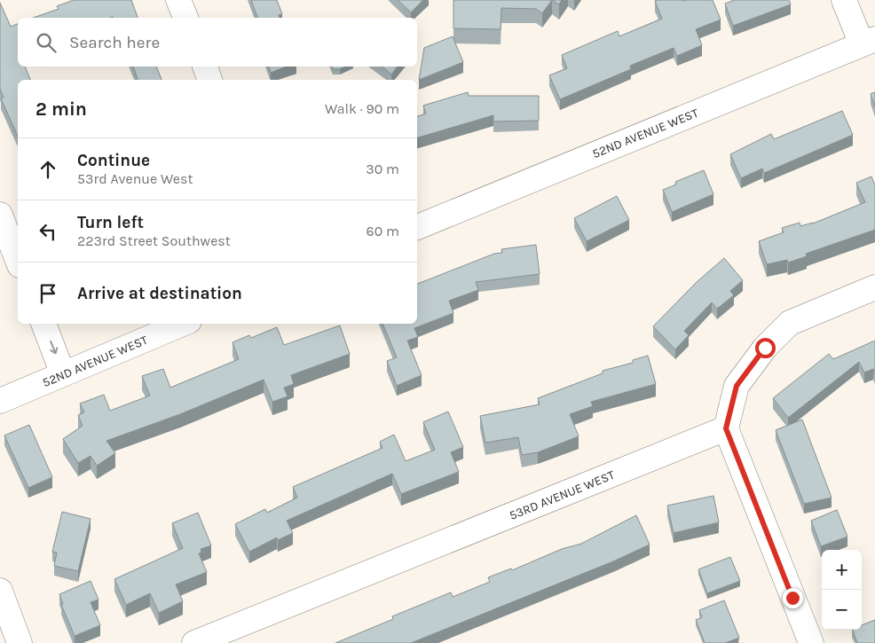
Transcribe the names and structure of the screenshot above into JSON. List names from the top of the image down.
{
  "streets": {
    "street": ["52ND AVENUE WEST", "53RD AVENUE WEST"]
  },
  "page": {
    "search": "Search here",
    "heading": ["2 min", "Walk · 90 m"],
    "list": [
      ["Continue", "53rd Avenue West", "30 m"],
      ["Turn left", "223rd Street Southwest", "60 m"],
      "Arrive at destination"
    ],
    "map_buttons": ["+", "−"]
  }
}
